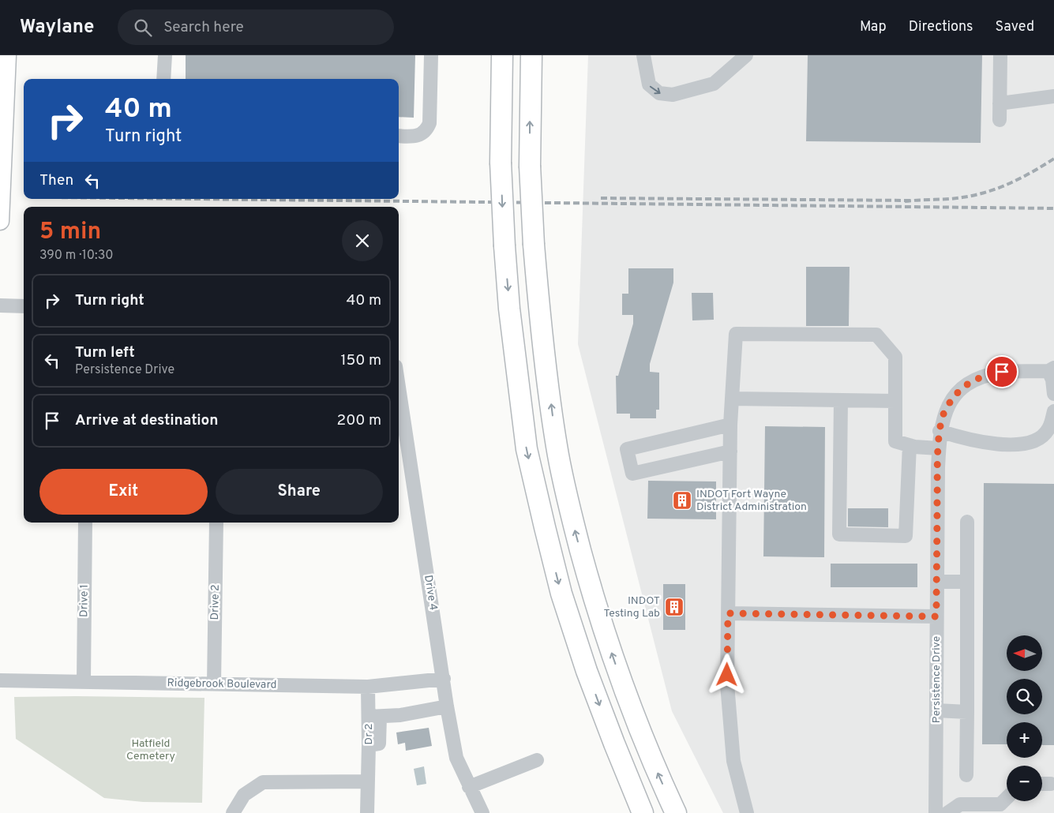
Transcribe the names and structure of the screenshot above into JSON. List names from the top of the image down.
{
  "streets": {
    "street": [
      "Drive 4",
      "Drive 1",
      "Drive 2",
      "Persistence Drive",
      "Ridgebrook Boulevard",
      "Dr 2"
    ]
  },
  "crossings": [
    ["Drive 4", "Ridgebrook Boulevard"],
    ["Drive 1", "Ridgebrook Boulevard"],
    ["Drive 2", "Ridgebrook Boulevard"],
    ["Ridgebrook Boulevard", "Dr 2"]
  ],
  "parks": ["Hatfield Cemetery"],
  "places": {
    "building": ["INDOT Fort Wayne District Administration", "INDOT Testing Lab"]
  },
  "north": "left",
  "page": {
    "header": "Waylane",
    "search": "Search here",
    "nav": ["Map", "Directions", "Saved"],
    "turn": ["40 m", "Turn right"],
    "then": "Then",
    "heading": ["5 min", "390 m · 10:30"],
    "list": [
      {
        "name": "Turn right",
        "value": "40 m"
      },
      {
        "name": "Turn left",
        "note": "Persistence Drive",
        "value": "150 m"
      },
      {
        "name": "Arrive at destination",
        "value": "200 m"
      }
    ],
    "buttons": ["Exit", "Share"],
    "map_buttons": ["+", "−"]
  }
}
